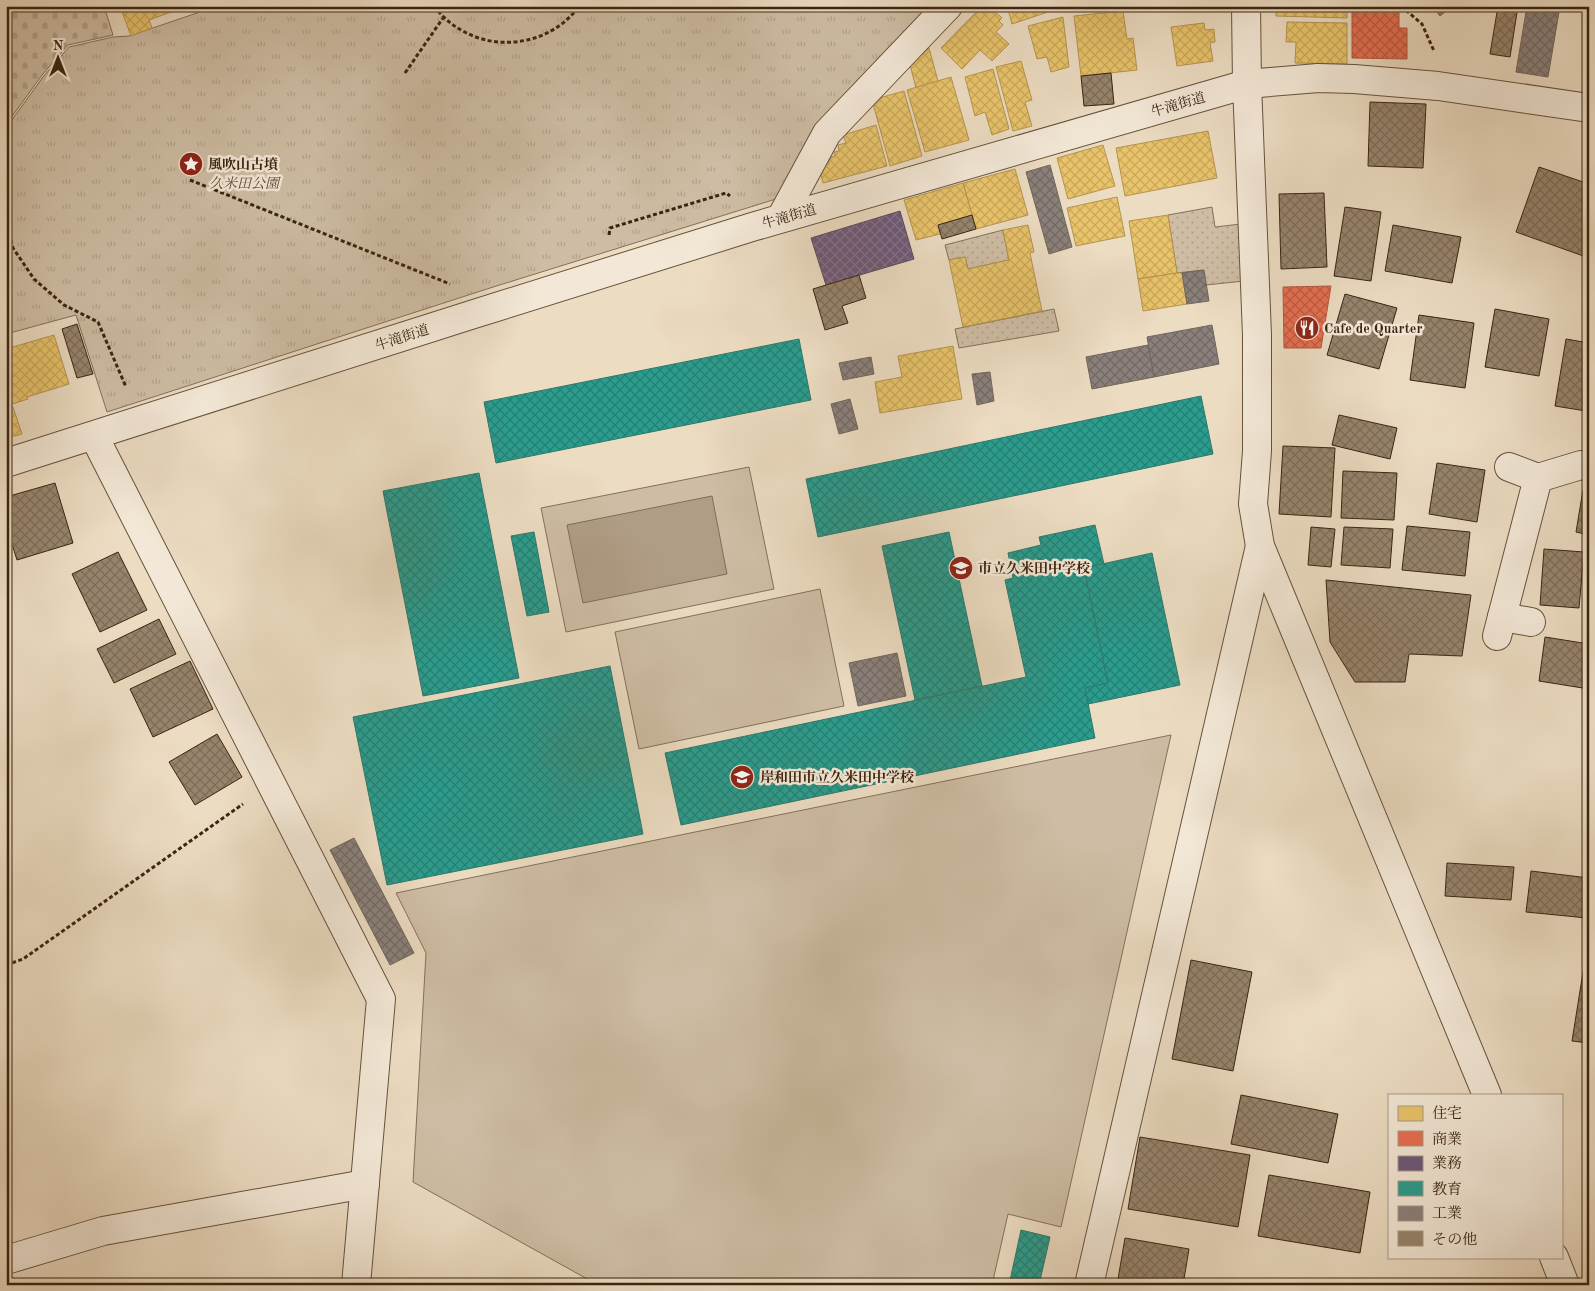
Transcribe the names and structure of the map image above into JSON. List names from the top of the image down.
{
  "streets": {
    "street": ["牛滝街道"]
  },
  "parks": ["久米田公園"],
  "places": {
    "place": ["風吹山古墳"],
    "restaurant": ["Cafe de Quarter"],
    "school or university": ["市立久米田中学校", "岸和田市立久米田中学校"]
  },
  "legend": [
    "住宅",
    "商業",
    "業務",
    "教育",
    "工業",
    "その他"
  ],
  "north": "top"
}
